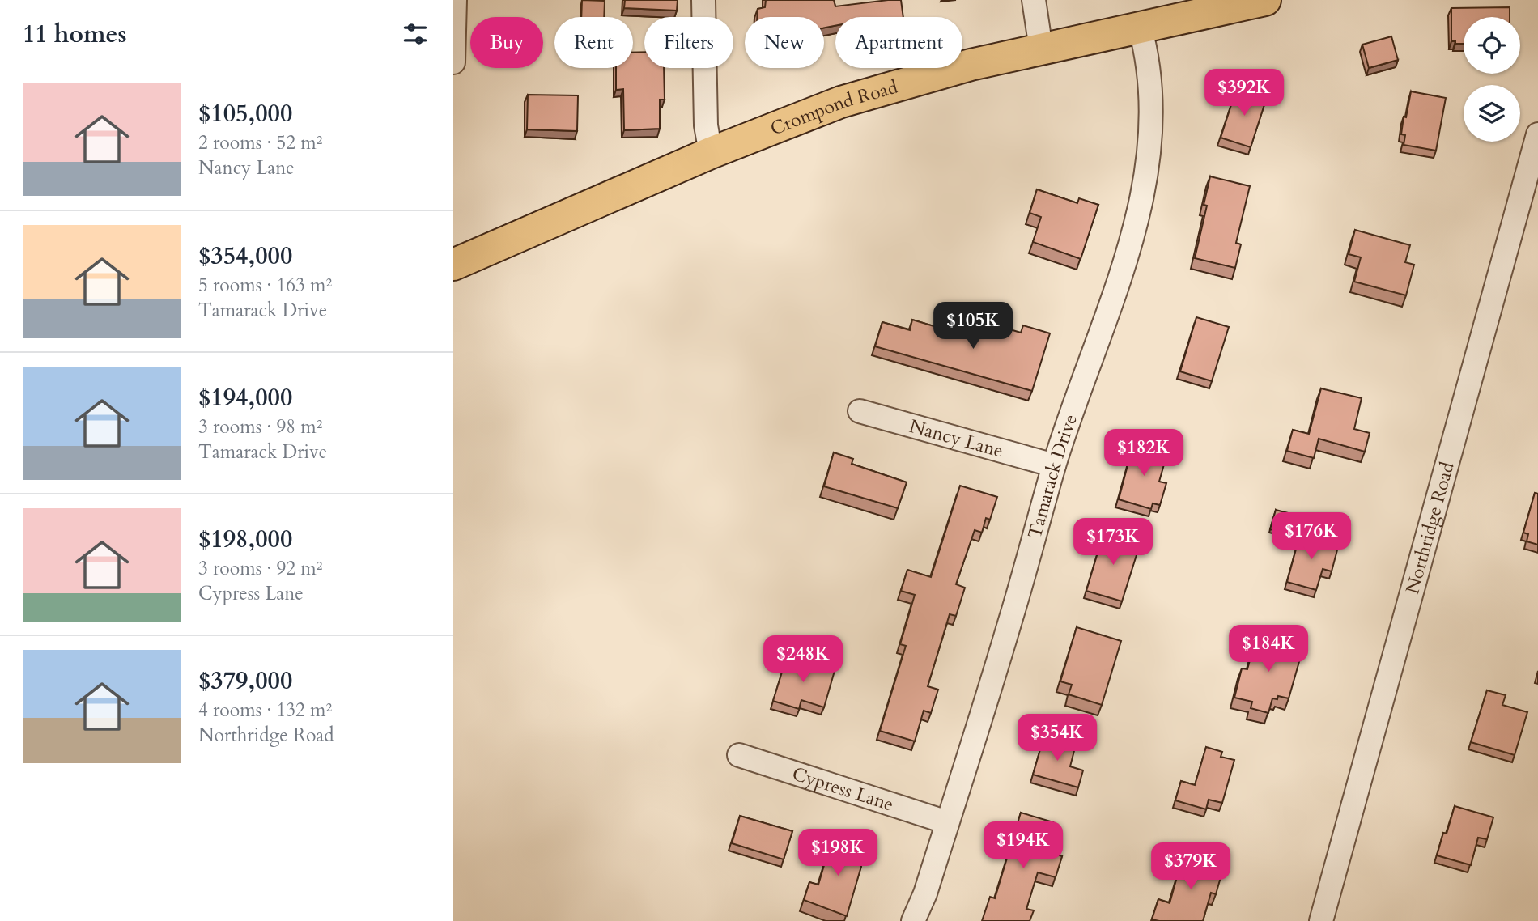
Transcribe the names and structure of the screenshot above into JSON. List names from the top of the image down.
{
  "streets": {
    "main road": ["Crompond Road"],
    "street": [
      "Nancy Lane",
      "Tamarack Drive",
      "Northridge Road",
      "Cypress Lane"
    ]
  },
  "crossings": [
    ["Crompond Road", "Tamarack Drive"],
    ["Nancy Lane", "Tamarack Drive"],
    ["Tamarack Drive", "Cypress Lane"]
  ],
  "page": {
    "heading": "11 homes",
    "chip": [
      "Buy",
      "Rent",
      "Filters",
      "New",
      "Apartment"
    ],
    "list": [
      {
        "name": "$105,000",
        "note": "2 rooms · 52 m² · Nancy Lane"
      },
      {
        "name": "$354,000",
        "note": "5 rooms · 163 m² · Tamarack Drive"
      },
      {
        "name": "$194,000",
        "note": "3 rooms · 98 m² · Tamarack Drive"
      },
      {
        "name": "$198,000",
        "note": "3 rooms · 92 m² · Cypress Lane"
      },
      {
        "name": "$379,000",
        "note": "4 rooms · 132 m² · Northridge Road"
      }
    ],
    "price": [
      "$392K",
      "$105K",
      "$182K",
      "$176K",
      "$173K",
      "$184K",
      "$248K",
      "$354K",
      "$194K",
      "$198K",
      "$379K"
    ]
  }
}
